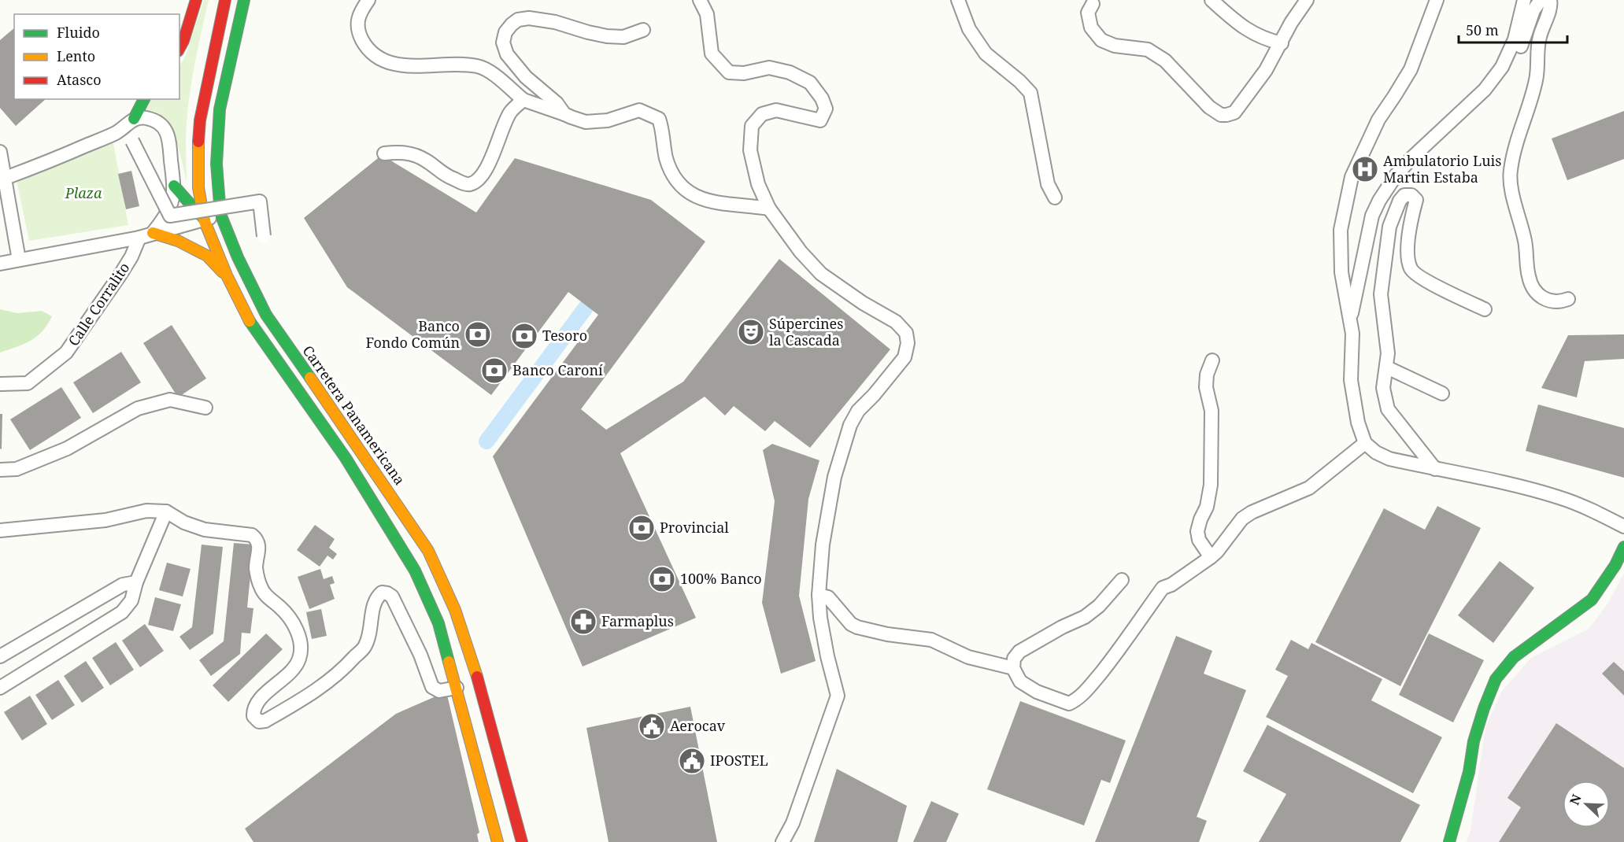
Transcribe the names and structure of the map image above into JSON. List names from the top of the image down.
{
  "streets": {
    "main road": ["Carretera Panamericana"],
    "street": ["Calle Corralito"]
  },
  "parks": ["Plaza"],
  "places": {
    "hospital": ["Ambulatorio Luis Martin Estaba"],
    "theatre": ["Súpercines la Cascada"],
    "bank": [
      "Banco Fondo Común",
      "Tesoro",
      "Banco Caroní",
      "Provincial",
      "100% Banco"
    ],
    "pharmacy": ["Farmaplus"],
    "public building": ["Aerocav", "IPOSTEL"]
  },
  "legend": ["Fluido", "Lento", "Atasco"],
  "scale_bar": "50 m",
  "north": "top left"
}
